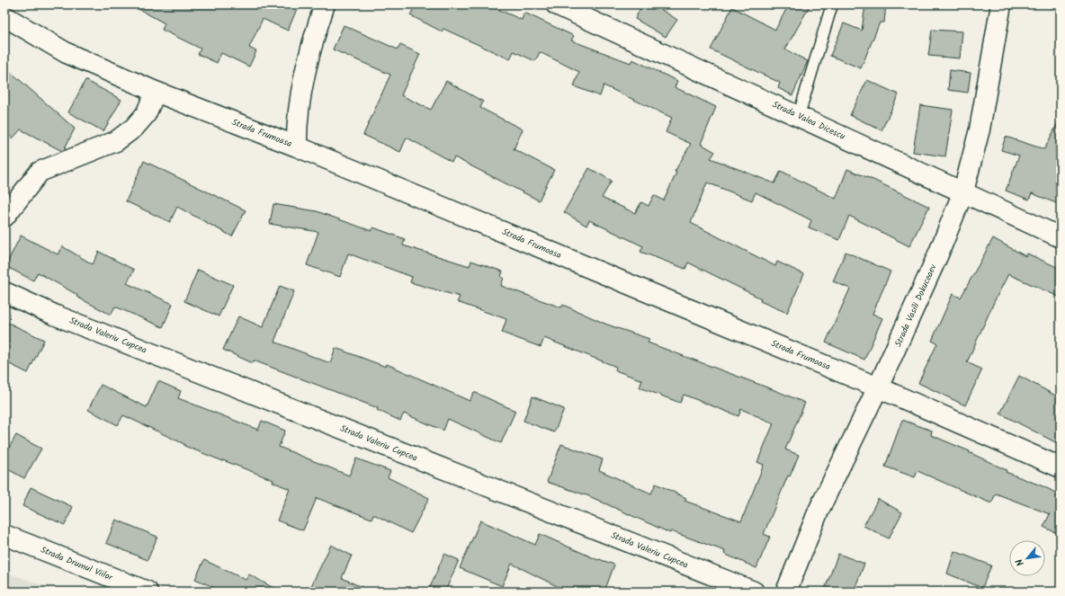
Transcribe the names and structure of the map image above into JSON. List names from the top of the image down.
{
  "streets": {
    "street": [
      "Strada Valea Dicescu",
      "Strada Frumoasa",
      "Strada Vasili Dokuceaev",
      "Strada Valeriu Cupcea",
      "Strada Drumul Viilor"
    ]
  },
  "crossings": [
    ["Strada Valea Dicescu", "Strada Vasili Dokuceaev"],
    ["Strada Frumoasa", "Strada Vasili Dokuceaev"]
  ],
  "north": "bottom left"
}
